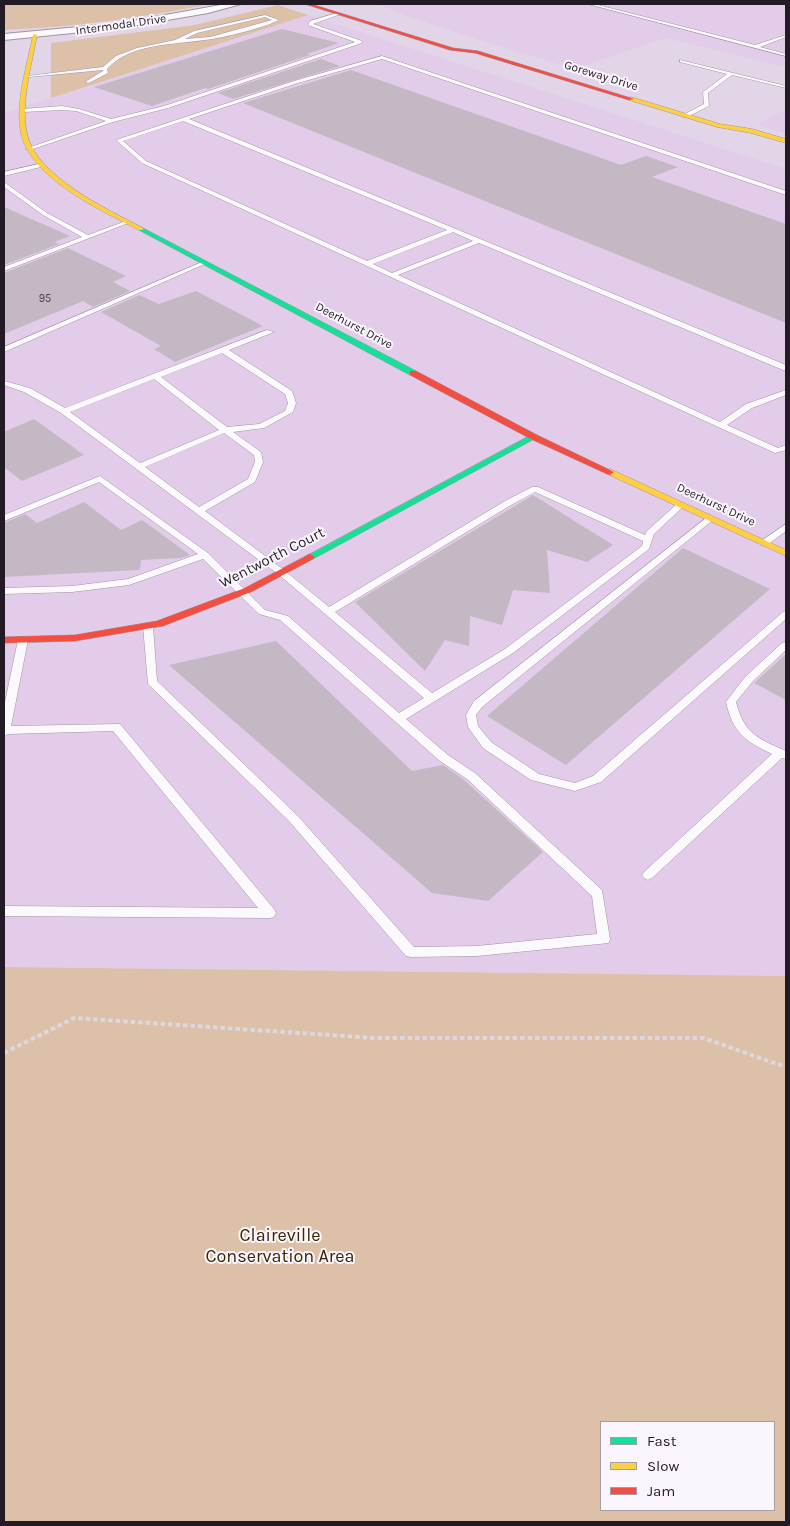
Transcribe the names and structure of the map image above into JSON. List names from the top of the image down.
{
  "streets": {
    "street": [
      "Intermodal Drive",
      "Goreway Drive",
      "Deerhurst Drive",
      "Wentworth Court"
    ]
  },
  "crossings": [
    ["Deerhurst Drive", "Wentworth Court"]
  ],
  "parks": ["Claireville Conservation Area"],
  "house_numbers": ["95"],
  "legend": ["Fast", "Slow", "Jam"]
}
